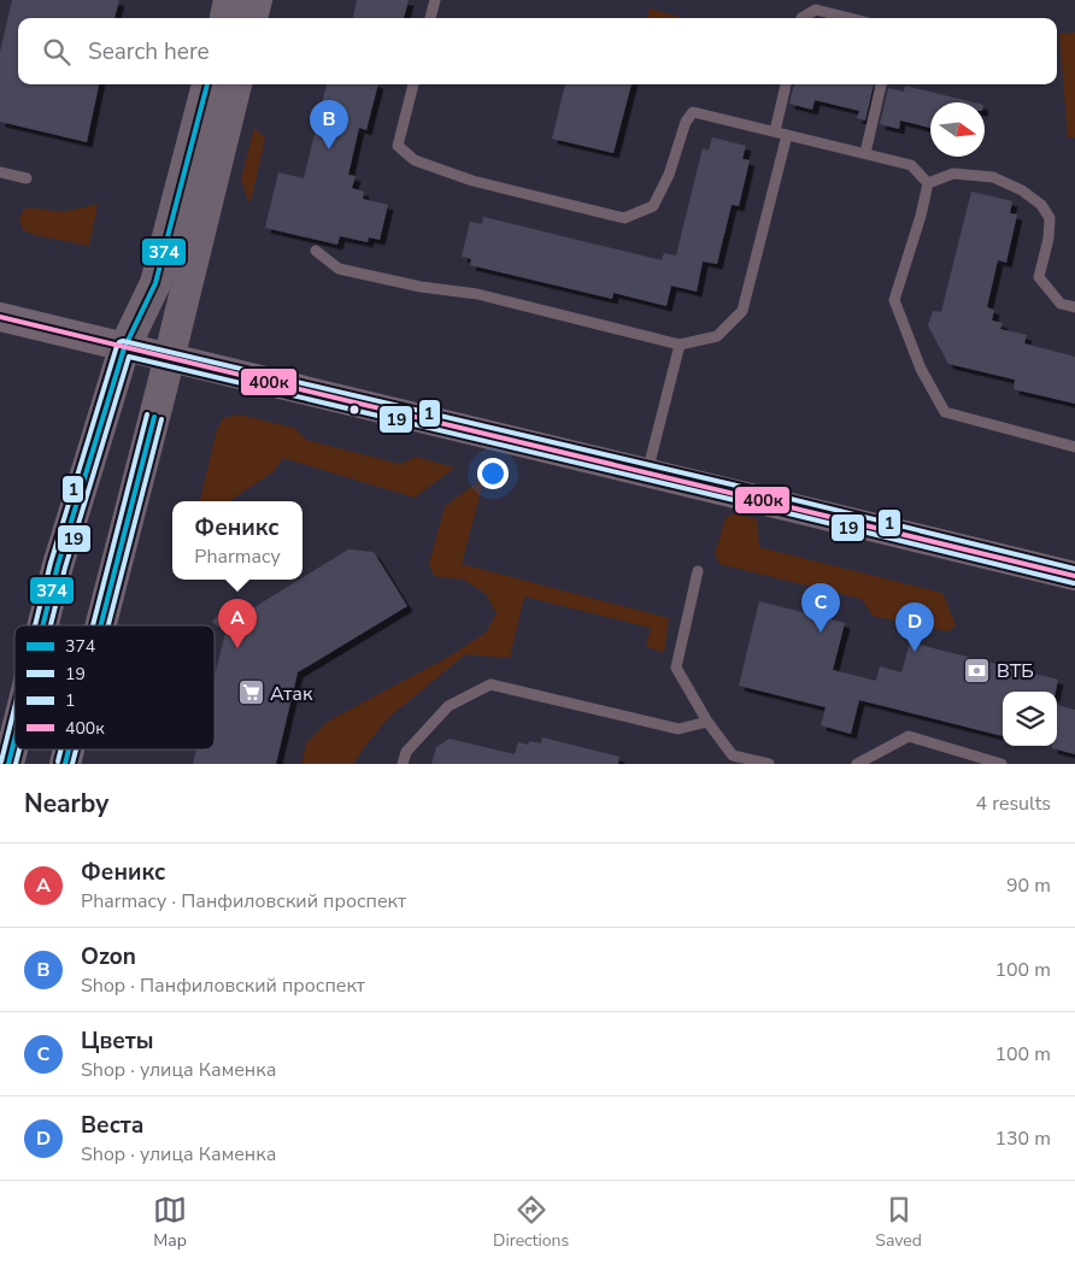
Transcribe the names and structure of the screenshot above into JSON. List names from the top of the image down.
{
  "places": {
    "bank": ["ВТБ"],
    "supermarket": ["Атак"]
  },
  "lines": [
    "transit line 374",
    "transit line 400к",
    "transit line 1",
    "transit line 19"
  ],
  "legend": [
    "374",
    "19",
    "1",
    "400к"
  ],
  "north": "right",
  "page": {
    "search": "Search here",
    "pins": [
      "B",
      "C",
      "A",
      "D"
    ],
    "popup": ["Феникс", "Pharmacy"],
    "heading": ["Nearby", "4 results"],
    "list": [
      {
        "mark": "A",
        "name": "Феникс",
        "note": "Pharmacy · Панфиловский проспект",
        "value": "90 m"
      },
      {
        "mark": "B",
        "name": "Ozon",
        "note": "Shop · Панфиловский проспект",
        "value": "100 m"
      },
      {
        "mark": "C",
        "name": "Цветы",
        "note": "Shop · улица Каменка",
        "value": "100 m"
      },
      {
        "mark": "D",
        "name": "Веста",
        "note": "Shop · улица Каменка",
        "value": "130 m"
      }
    ],
    "nav": ["Map", "Directions", "Saved"]
  }
}
